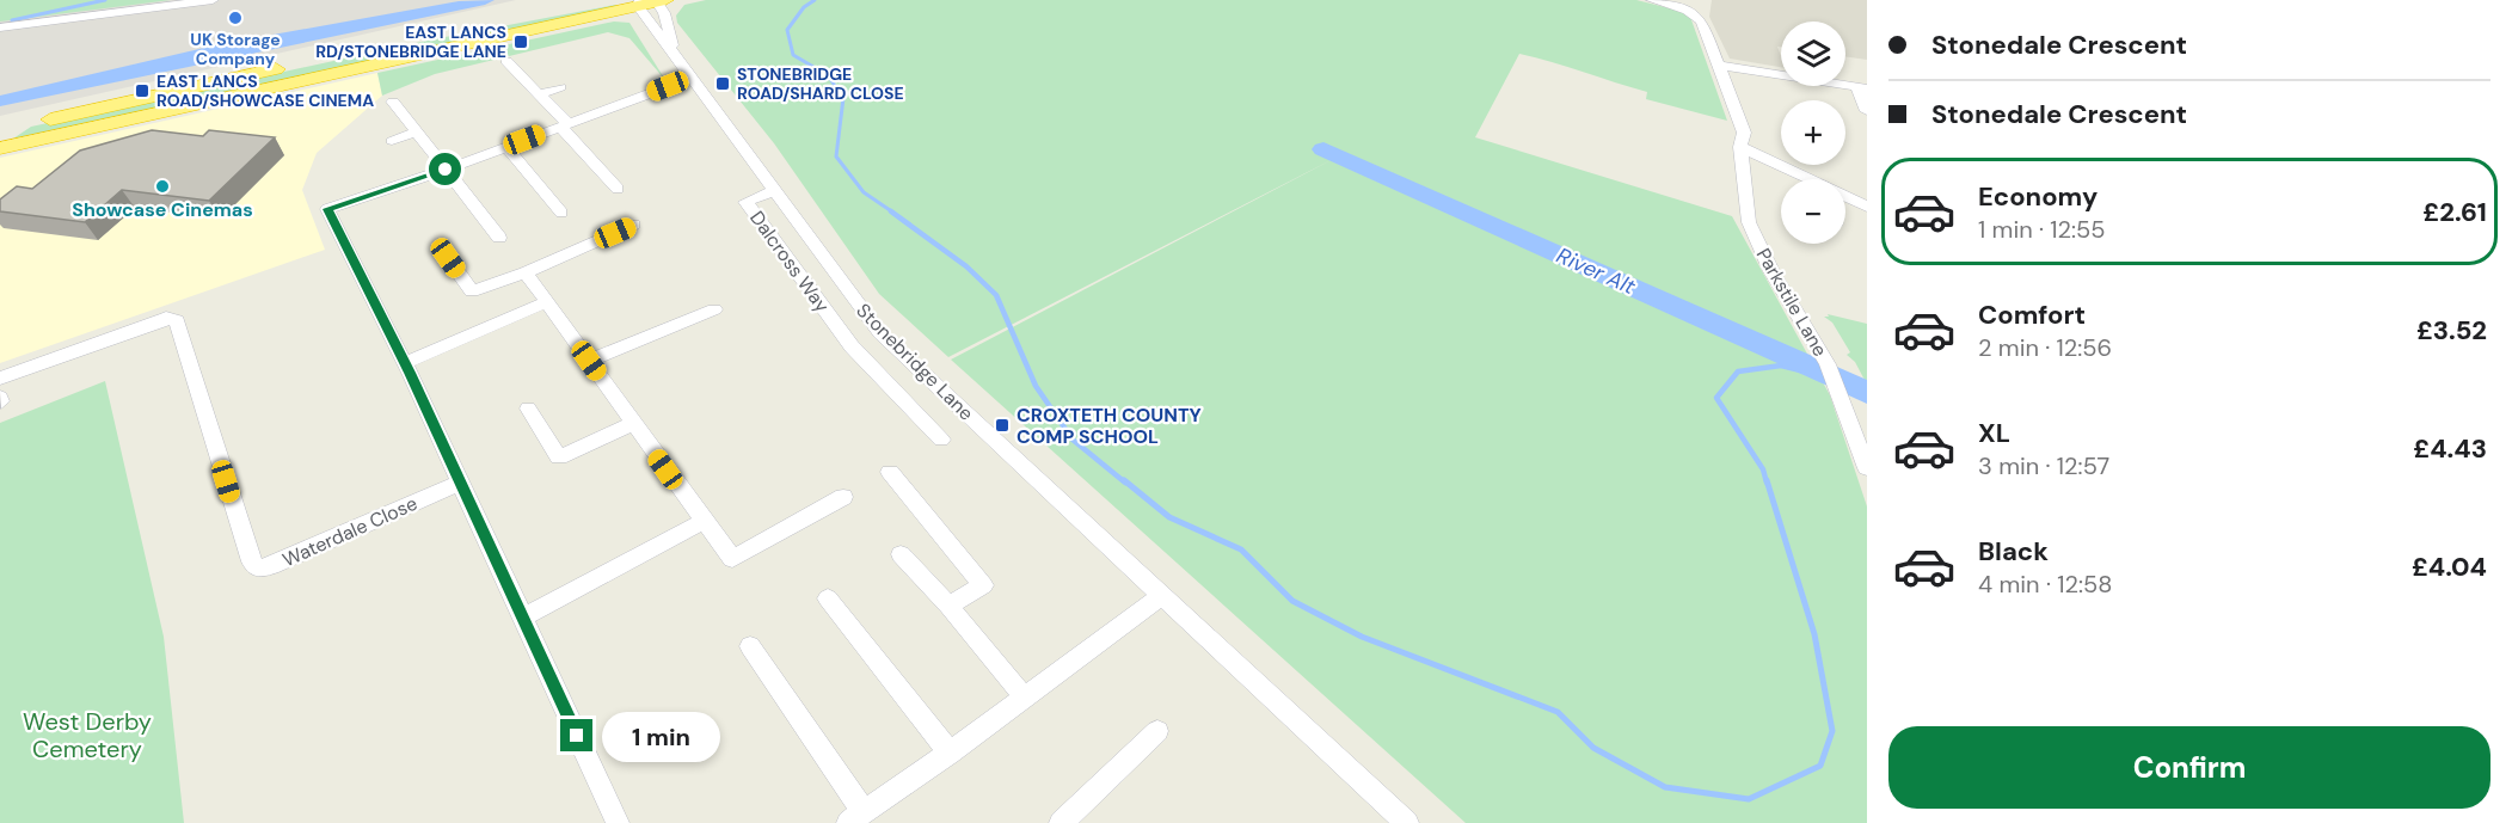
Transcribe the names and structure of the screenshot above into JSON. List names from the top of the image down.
{
  "streets": {
    "street": [
      "Dalcross Way",
      "Parkstile Lane",
      "Stonebridge Lane",
      "Waterdale Close"
    ]
  },
  "crossings": [
    ["Dalcross Way", "Stonebridge Lane"]
  ],
  "water": ["River Alt"],
  "parks": ["West Derby Cemetery"],
  "places": {
    "other": ["UK Storage Company", "Showcase Cinemas"],
    "transit": [
      "EAST LANCS RD/STONEBRIDGE LANE",
      "STONEBRIDGE ROAD/SHARD CLOSE",
      "EAST LANCS ROAD/SHOWCASE CINEMA",
      "CROXTETH COUNTY COMP SCHOOL"
    ]
  },
  "page": {
    "banner": ["Stonedale Crescent", "Stonedale Crescent"],
    "map_buttons": ["+", "−"],
    "list": [
      {
        "name": "Economy",
        "note": "1 min · 12:55",
        "value": "£2.61"
      },
      {
        "name": "Comfort",
        "note": "2 min · 12:56",
        "value": "£3.52"
      },
      {
        "name": "XL",
        "note": "3 min · 12:57",
        "value": "£4.43"
      },
      {
        "name": "Black",
        "note": "4 min · 12:58",
        "value": "£4.04"
      }
    ],
    "bubble": "1 min",
    "buttons": "Confirm"
  }
}
